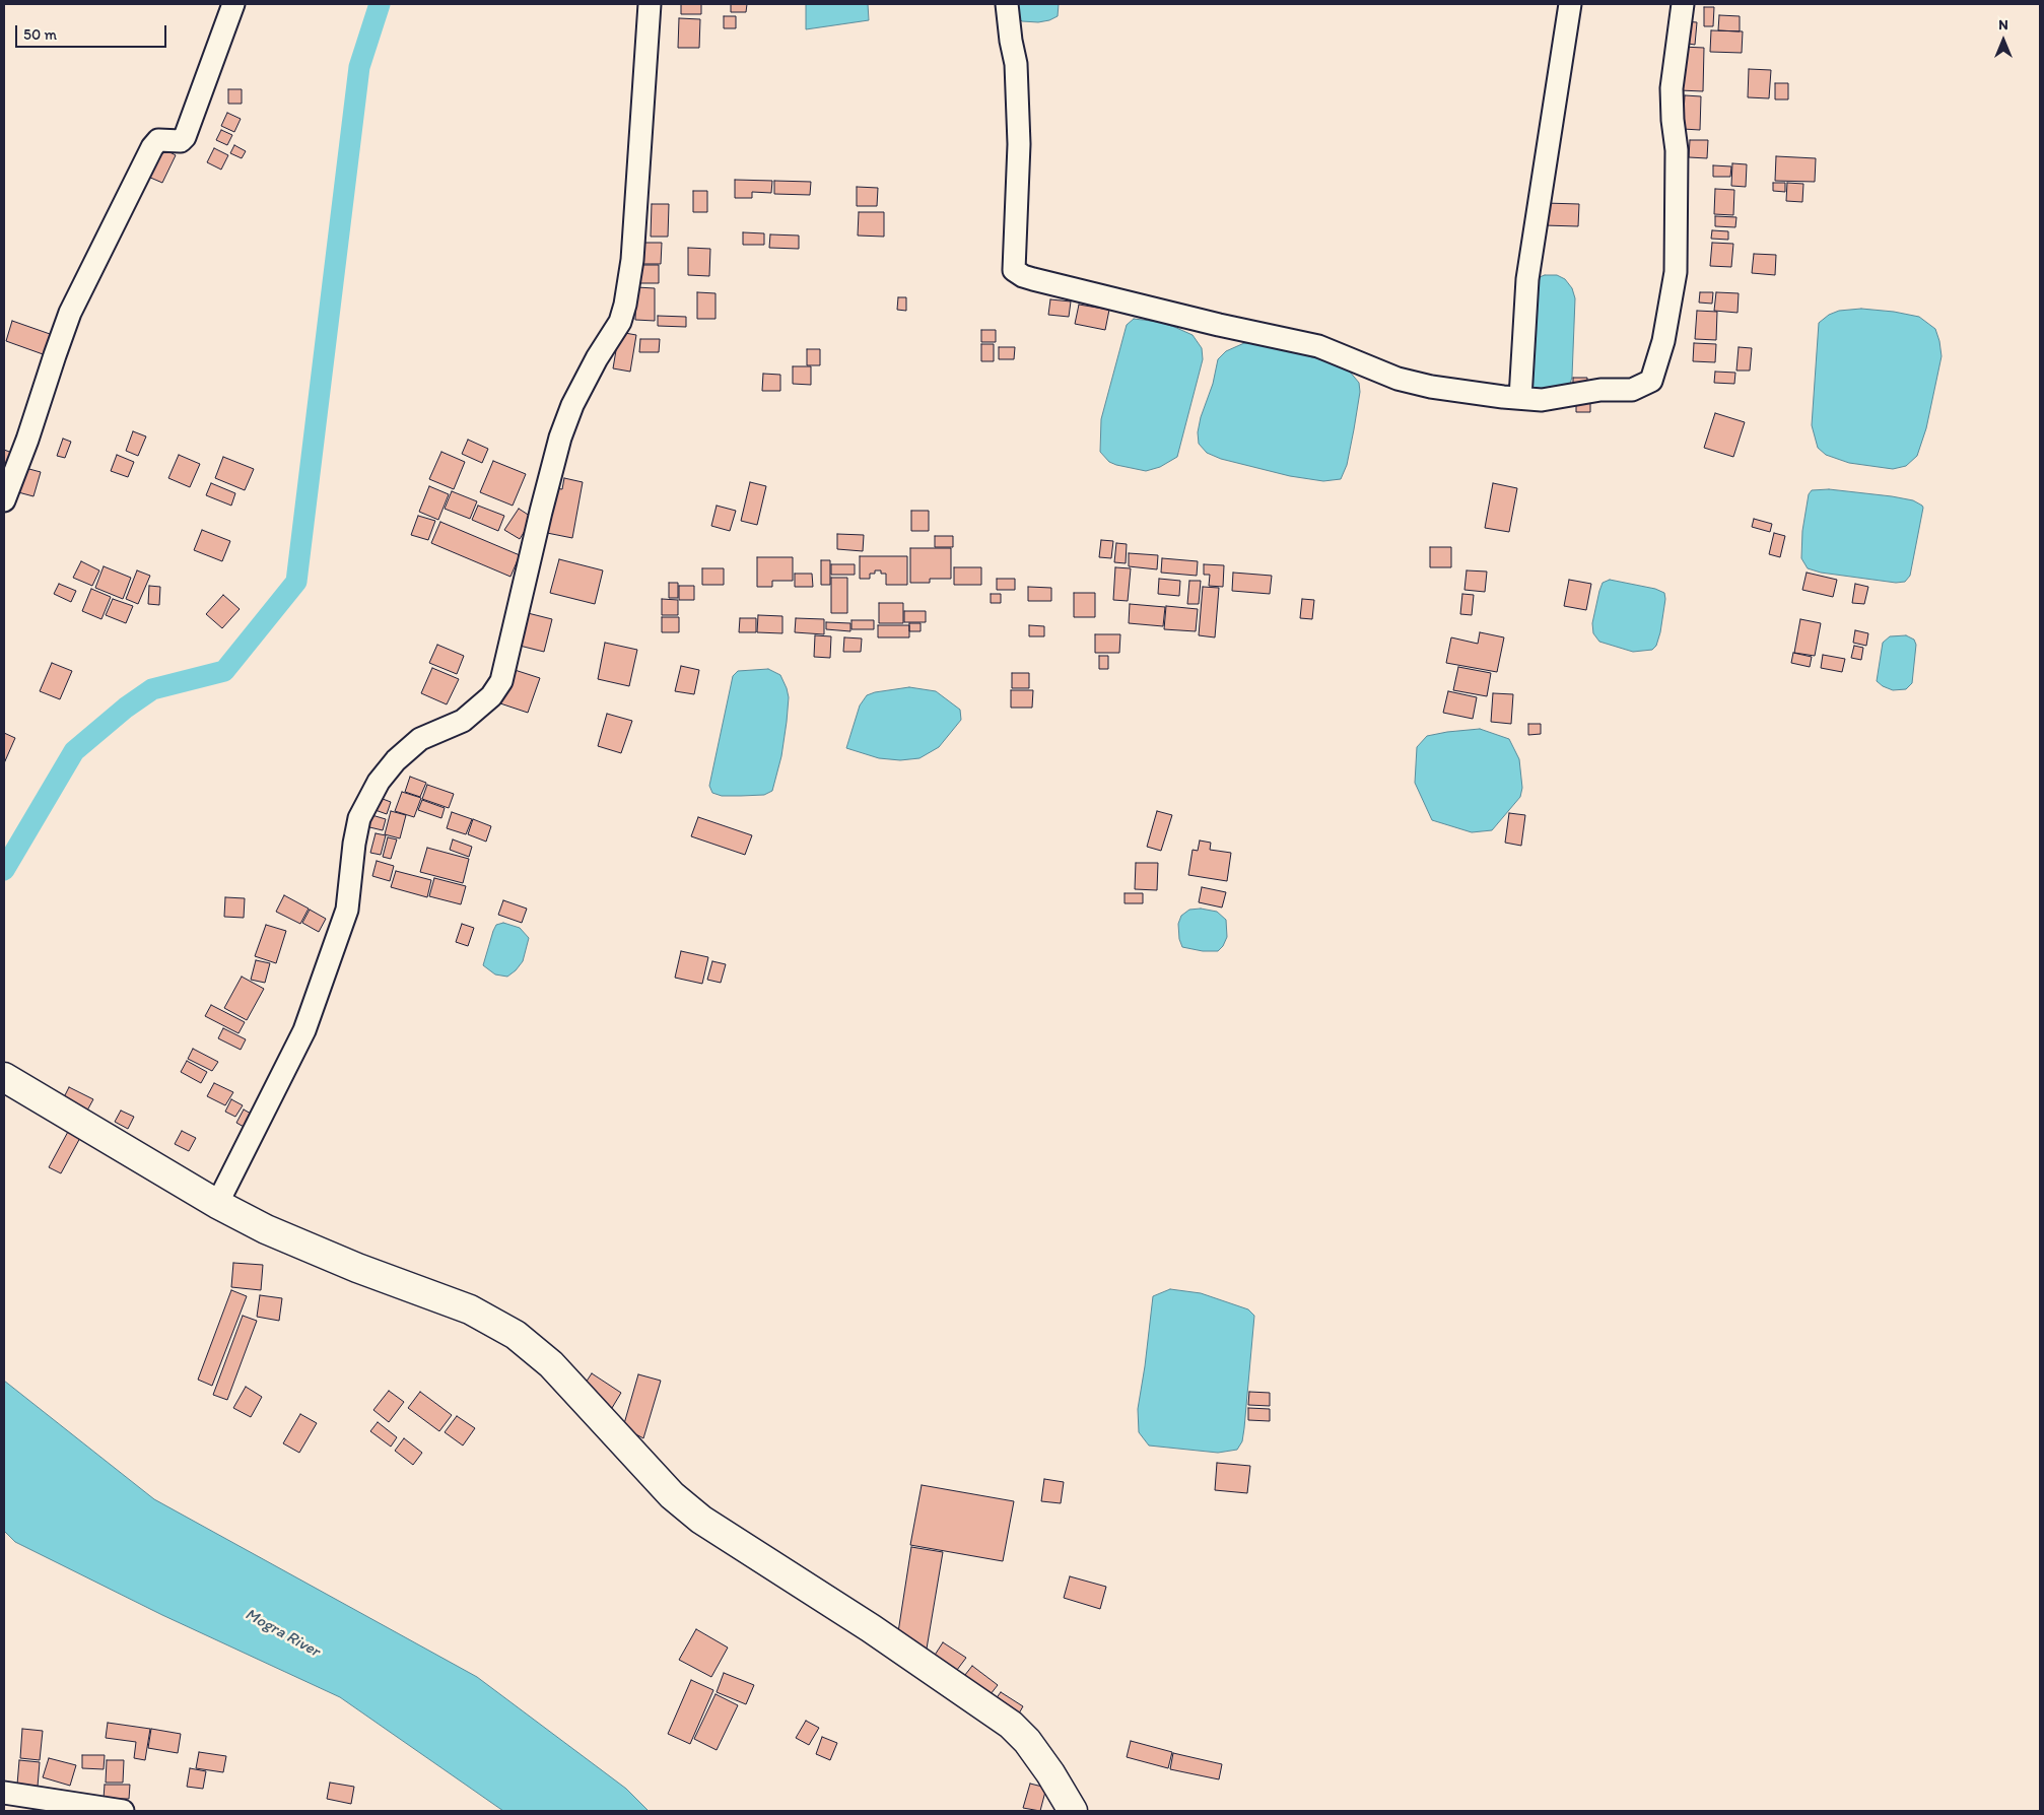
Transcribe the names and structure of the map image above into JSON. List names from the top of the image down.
{
  "water": ["Mogra River"],
  "scale_bar": "50 m",
  "north": "top"
}
